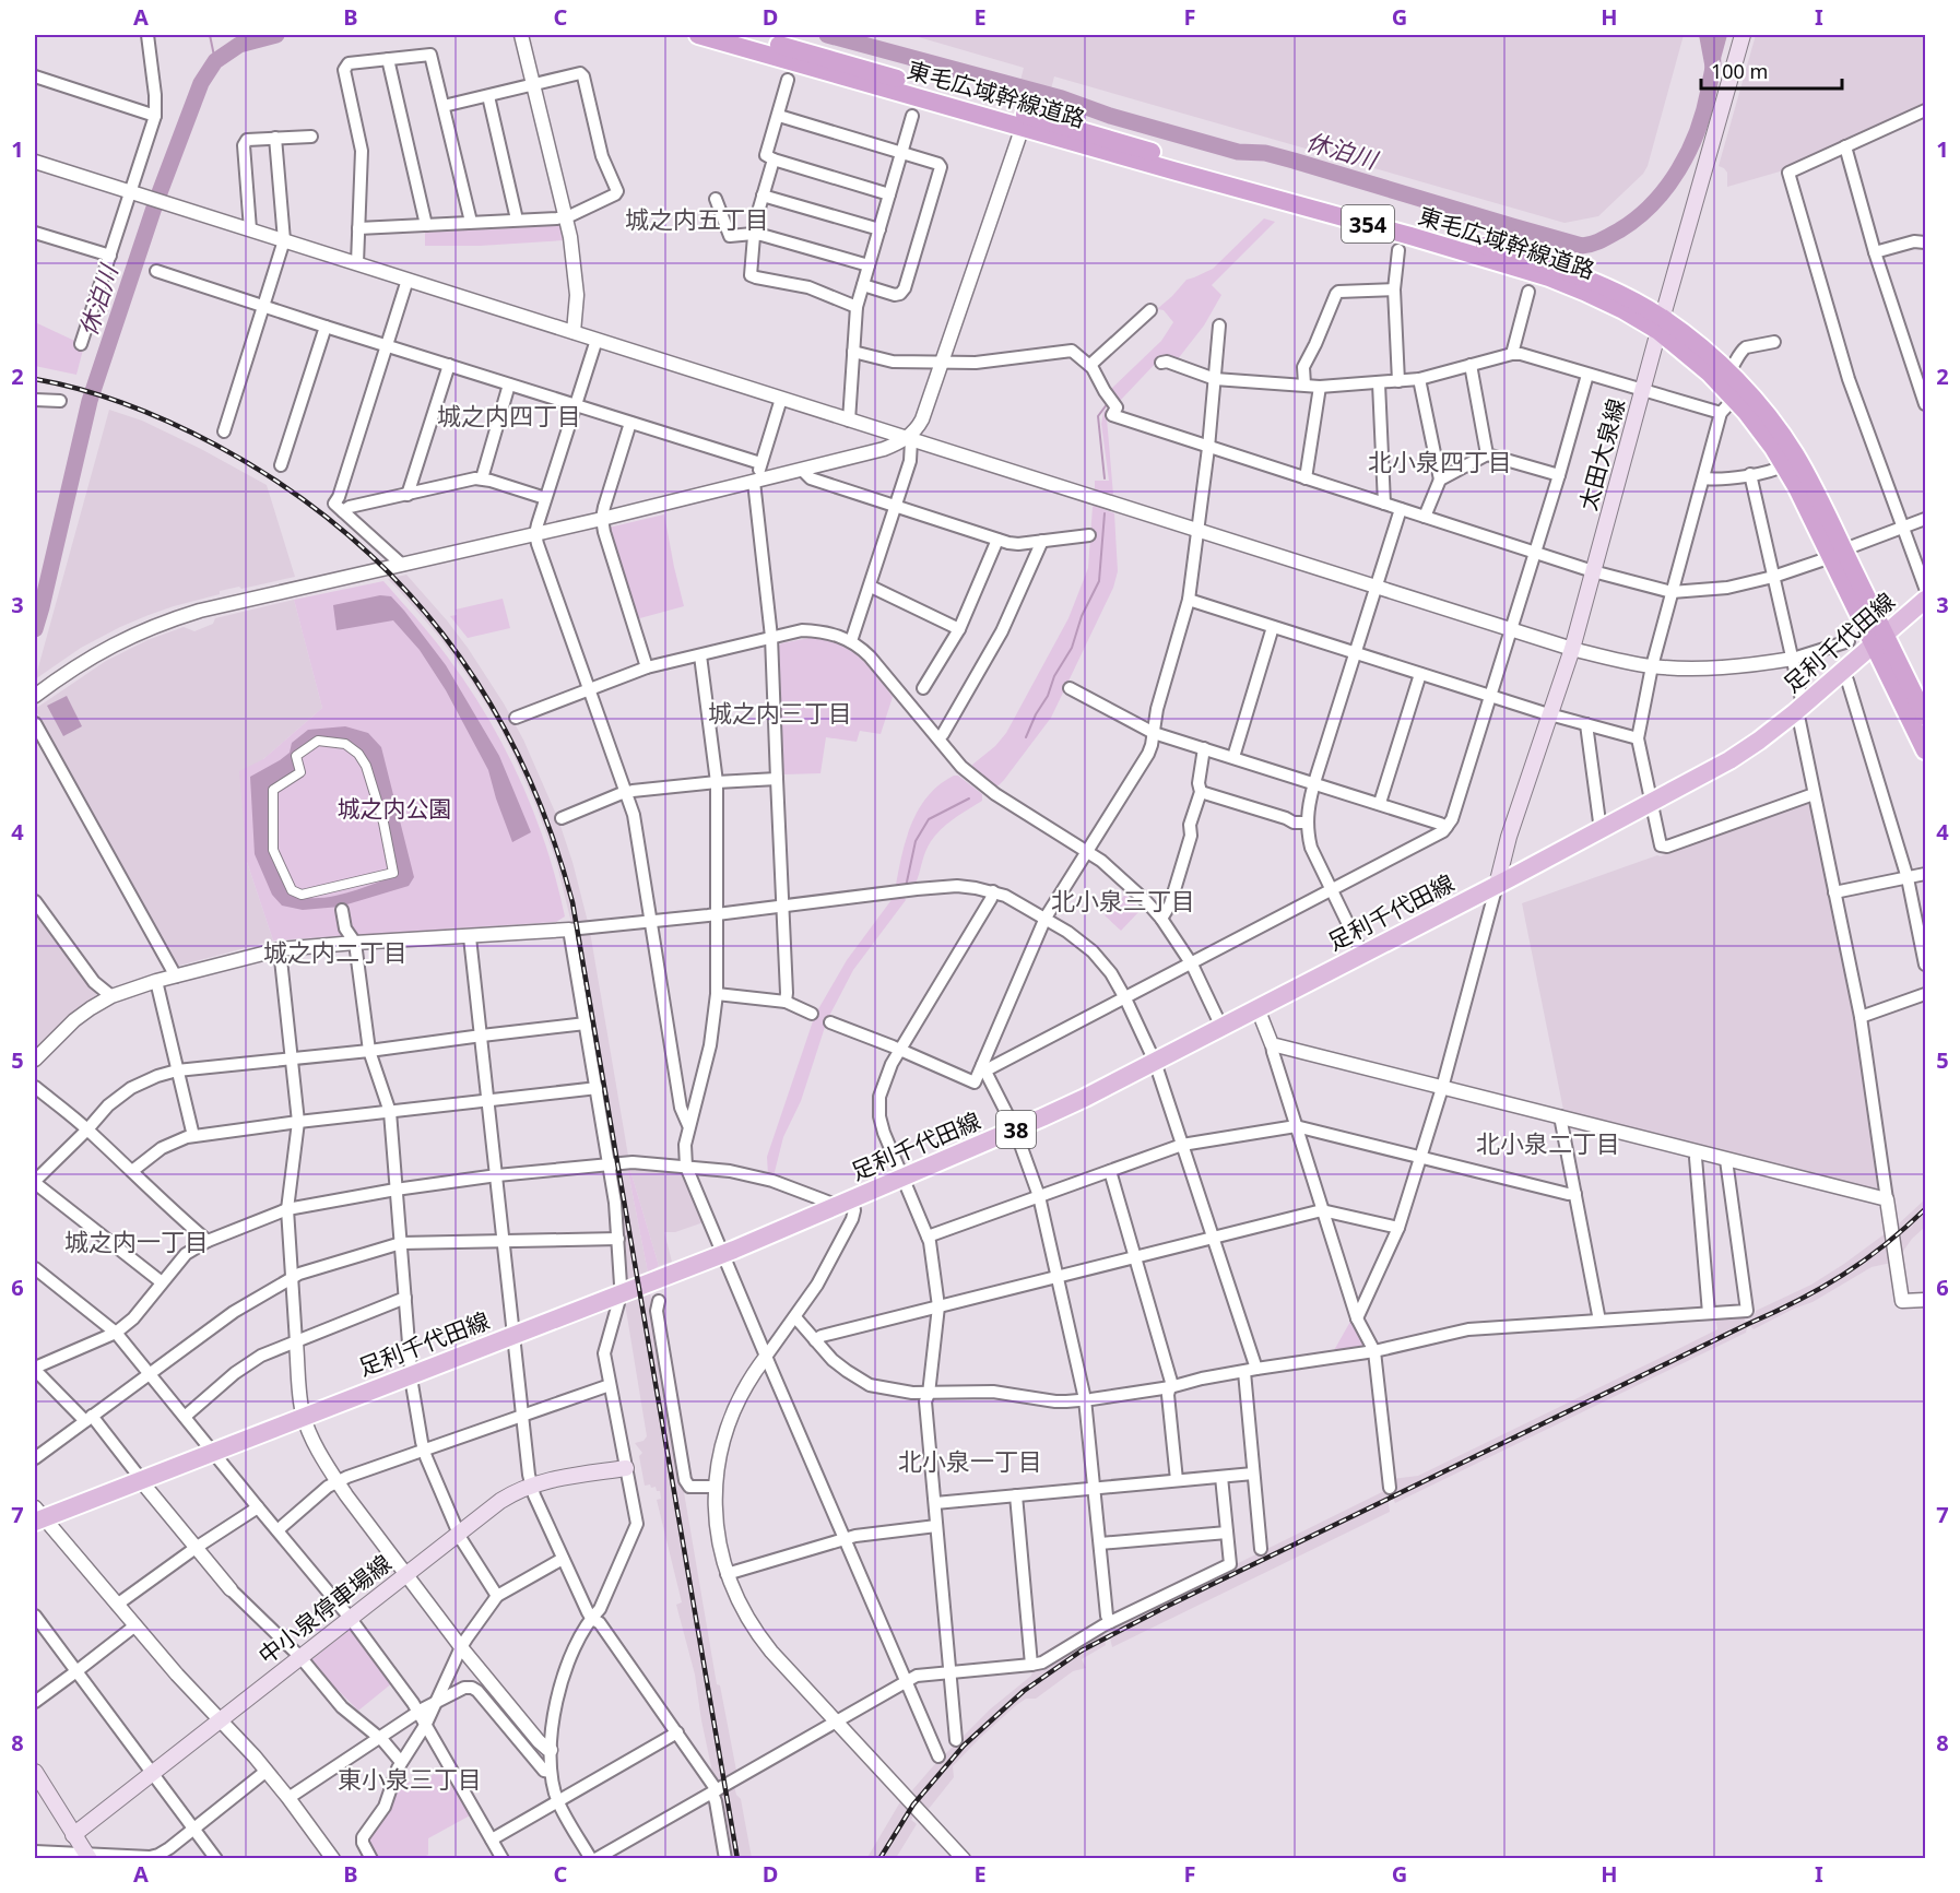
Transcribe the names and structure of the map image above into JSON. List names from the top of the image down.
{
  "streets": {
    "highway": ["東毛広域幹線道路", "354"],
    "main road": [
      "太田大泉線",
      "足利千代田線",
      "38",
      "中小泉停車場線"
    ]
  },
  "crossings": [
    ["東毛広域幹線道路", "太田大泉線"],
    ["東毛広域幹線道路", "足利千代田線"],
    ["太田大泉線", "足利千代田線"]
  ],
  "districts": [
    "城之内五丁目",
    "城之内四丁目",
    "北小泉四丁目",
    "城之内三丁目",
    "北小泉三丁目",
    "城之内二丁目",
    "北小泉二丁目",
    "城之内一丁目",
    "北小泉一丁目",
    "東小泉三丁目"
  ],
  "water": ["休泊川"],
  "parks": ["城之内公園"],
  "scale_bar": "100 m",
  "grid": {
    "columns": [
      "A",
      "B",
      "C",
      "D",
      "E",
      "F",
      "G",
      "H",
      "I"
    ],
    "rows": [
      "1",
      "2",
      "3",
      "4",
      "5",
      "6",
      "7",
      "8"
    ]
  }
}
